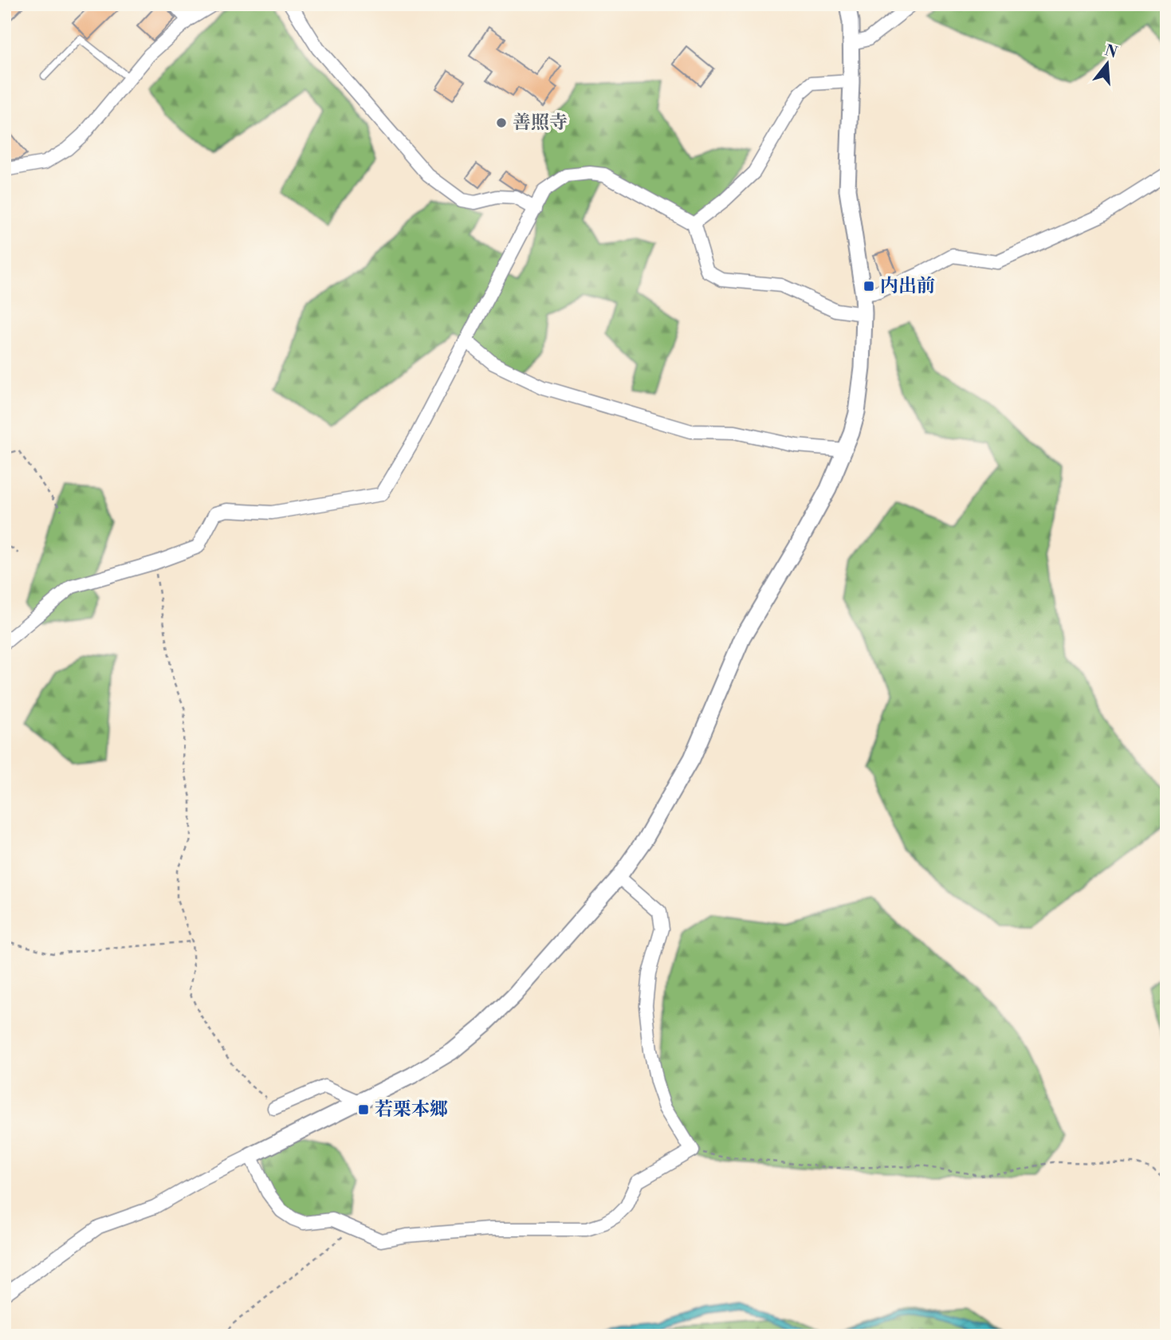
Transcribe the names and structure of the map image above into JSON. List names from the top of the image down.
{
  "places": {
    "other": ["善照寺"],
    "transit": ["内出前", "若栗本郷"]
  },
  "north": "top"
}
